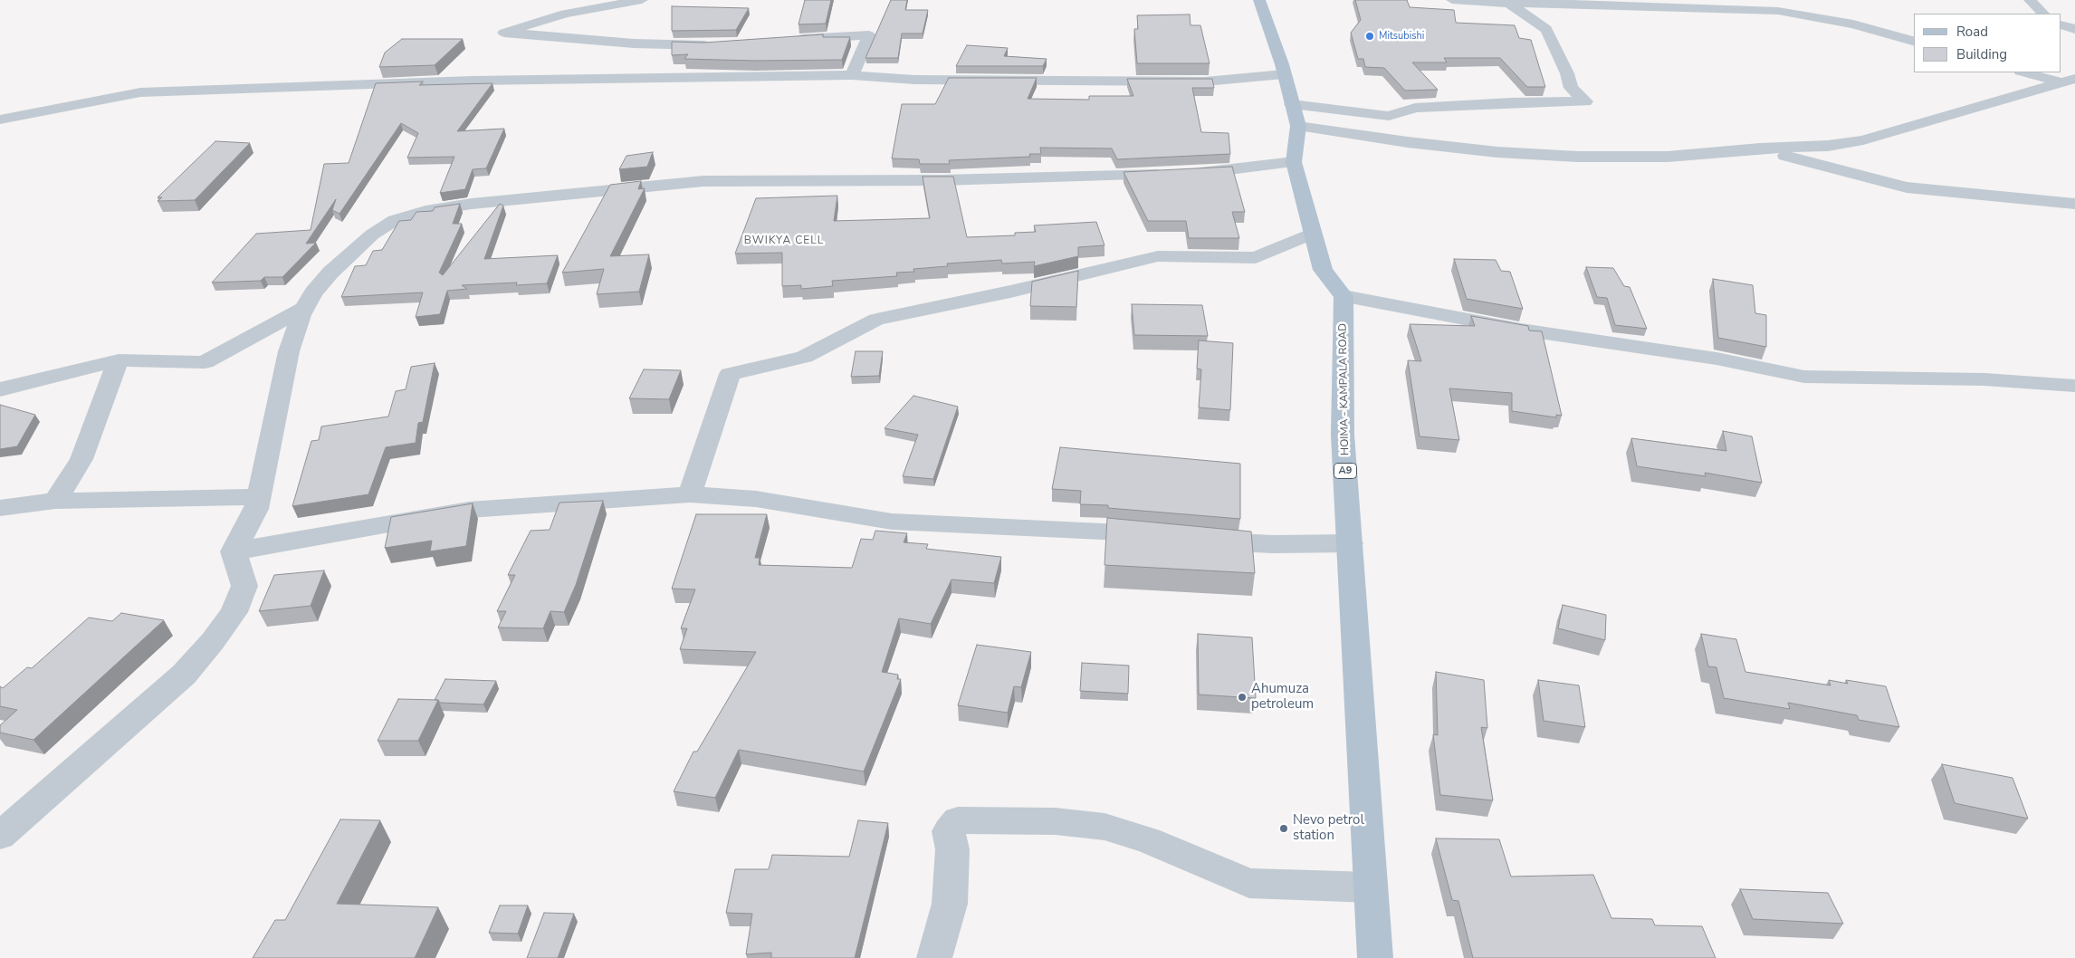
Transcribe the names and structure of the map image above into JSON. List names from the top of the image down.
{
  "streets": {
    "main road": ["HOIMA - KAMPALA ROAD", "A9"]
  },
  "districts": ["BWIKYA CELL"],
  "places": ["Mitsubishi", "Ahumuza petroleum", "Nevo petrol station"],
  "legend": ["Road", "Building"]
}
